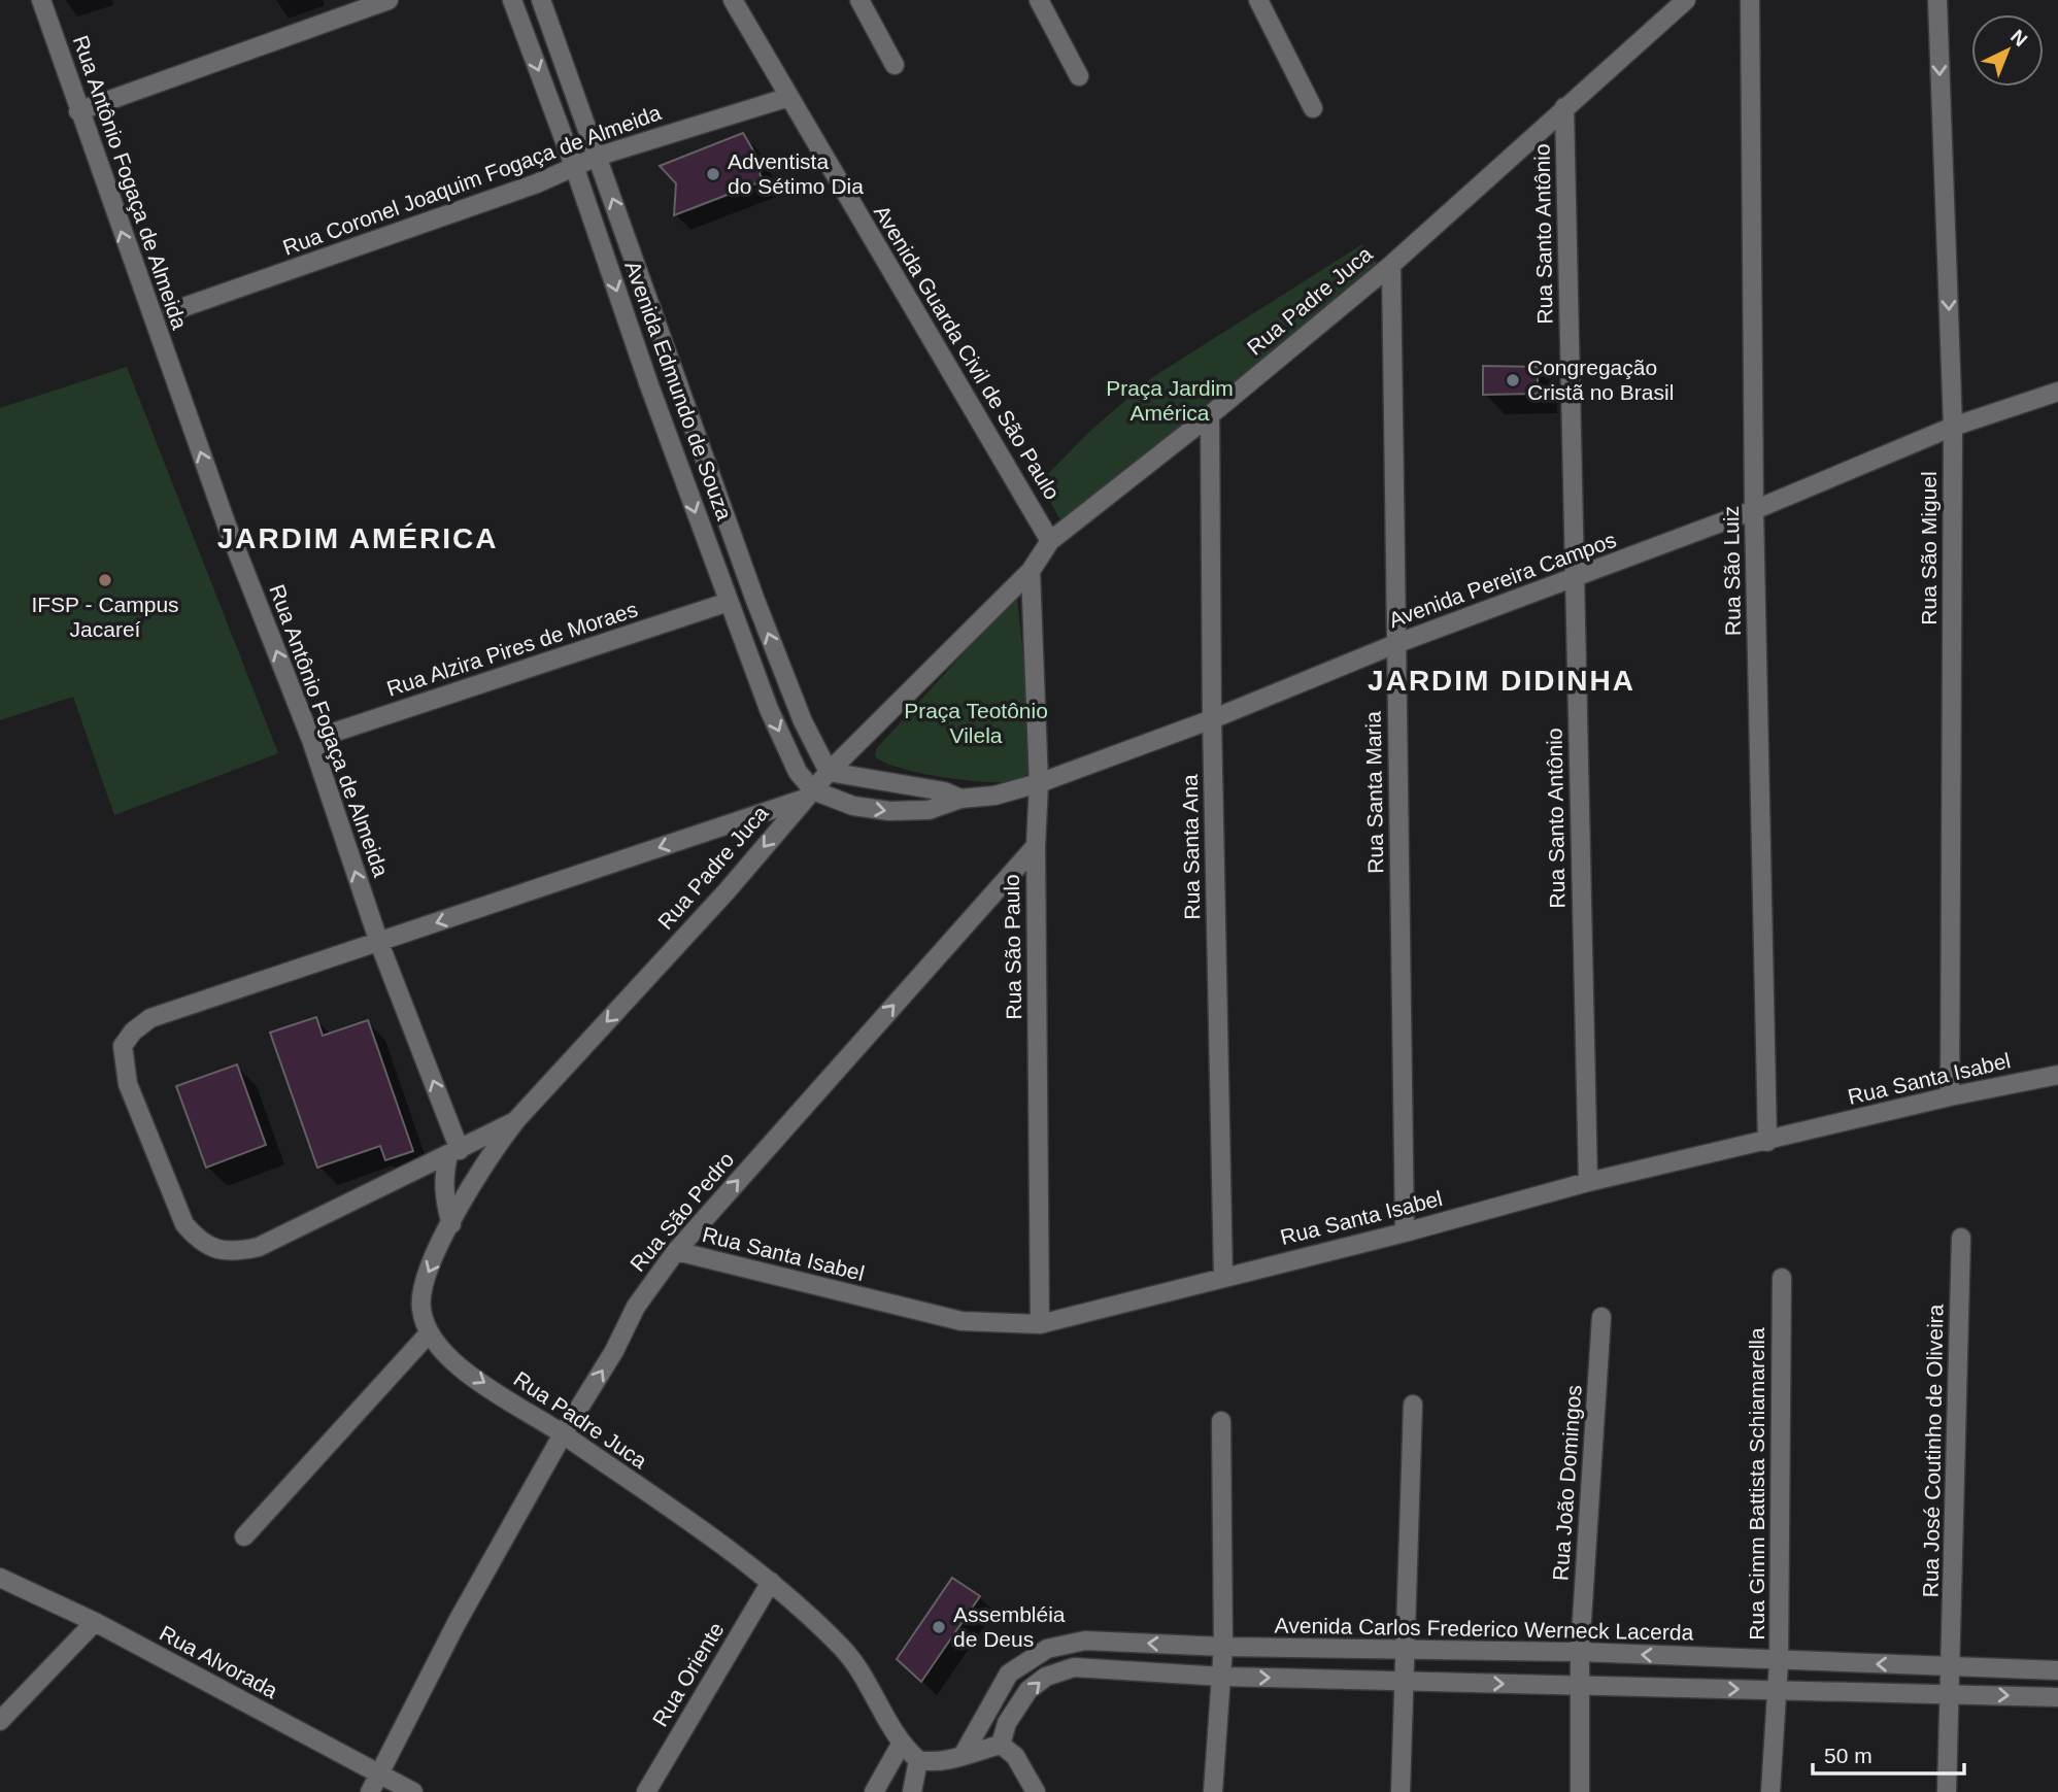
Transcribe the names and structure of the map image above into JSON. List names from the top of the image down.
{
  "streets": {
    "street": [
      "Rua Coronel Joaquim Fogaça de Almeida",
      "Rua Antônio Fogaça de Almeida",
      "Rua Santo Antônio",
      "Rua Padre Juca",
      "Avenida Guarda Civil de São Paulo",
      "Avenida Edmundo de Souza",
      "Rua São Miguel",
      "Rua São Luiz",
      "Avenida Pereira Campos",
      "Rua Alzira Pires de Moraes",
      "Rua Santa Maria",
      "Rua Santa Ana",
      "Rua São Paulo",
      "Rua Santa Isabel",
      "Rua São Pedro",
      "Rua José Coutinho de Oliveira",
      "Rua João Domingos",
      "Rua Gimm Battista Schiamarella",
      "Avenida Carlos Frederico Werneck Lacerda",
      "Rua Alvorada",
      "Rua Oriente"
    ]
  },
  "crossings": [
    ["Rua Coronel Joaquim Fogaça de Almeida", "Avenida Guarda Civil de São Paulo"],
    ["Rua Coronel Joaquim Fogaça de Almeida", "Avenida Edmundo de Souza"],
    ["Rua Antônio Fogaça de Almeida", "Rua Alzira Pires de Moraes"],
    ["Rua Santo Antônio", "Rua Padre Juca"],
    ["Rua Santo Antônio", "Avenida Pereira Campos"],
    ["Rua Santo Antônio", "Rua Santa Isabel"],
    ["Rua Padre Juca", "Avenida Guarda Civil de São Paulo"],
    ["Rua Padre Juca", "Avenida Edmundo de Souza"],
    ["Rua Padre Juca", "Avenida Pereira Campos"],
    ["Rua Padre Juca", "Rua Santa Maria"],
    ["Rua Padre Juca", "Rua Santa Ana"],
    ["Rua Padre Juca", "Rua São Paulo"],
    ["Rua Padre Juca", "Rua São Pedro"],
    ["Rua Padre Juca", "Rua Oriente"],
    ["Avenida Edmundo de Souza", "Avenida Pereira Campos"],
    ["Avenida Edmundo de Souza", "Rua Alzira Pires de Moraes"],
    ["Rua São Miguel", "Avenida Pereira Campos"],
    ["Rua São Miguel", "Rua Santa Isabel"],
    ["Rua São Luiz", "Avenida Pereira Campos"],
    ["Rua São Luiz", "Rua Santa Isabel"],
    ["Avenida Pereira Campos", "Rua Santa Maria"],
    ["Avenida Pereira Campos", "Rua Santa Ana"],
    ["Avenida Pereira Campos", "Rua São Paulo"],
    ["Rua Santa Maria", "Rua Santa Isabel"],
    ["Rua Santa Ana", "Rua Santa Isabel"],
    ["Rua São Paulo", "Rua Santa Isabel"],
    ["Rua São Paulo", "Rua São Pedro"],
    ["Rua Santa Isabel", "Rua São Pedro"],
    ["Rua São Pedro", "Rua Alvorada"],
    ["Rua José Coutinho de Oliveira", "Avenida Carlos Frederico Werneck Lacerda"],
    ["Rua João Domingos", "Avenida Carlos Frederico Werneck Lacerda"],
    ["Rua Gimm Battista Schiamarella", "Avenida Carlos Frederico Werneck Lacerda"]
  ],
  "one_way": ["Rua Antônio Fogaça de Almeida", "Rua São Miguel", "Rua São Pedro"],
  "districts": ["JARDIM AMÉRICA", "JARDIM DIDINHA"],
  "parks": ["Praça Jardim América", "Praça Teotônio Vilela"],
  "places": [
    "Adventista do Sétimo Dia",
    "Congregação Cristã no Brasil",
    "IFSP - Campus Jacareí",
    "Assembléia de Deus"
  ],
  "scale_bar": "50 m",
  "north": "top right"
}
